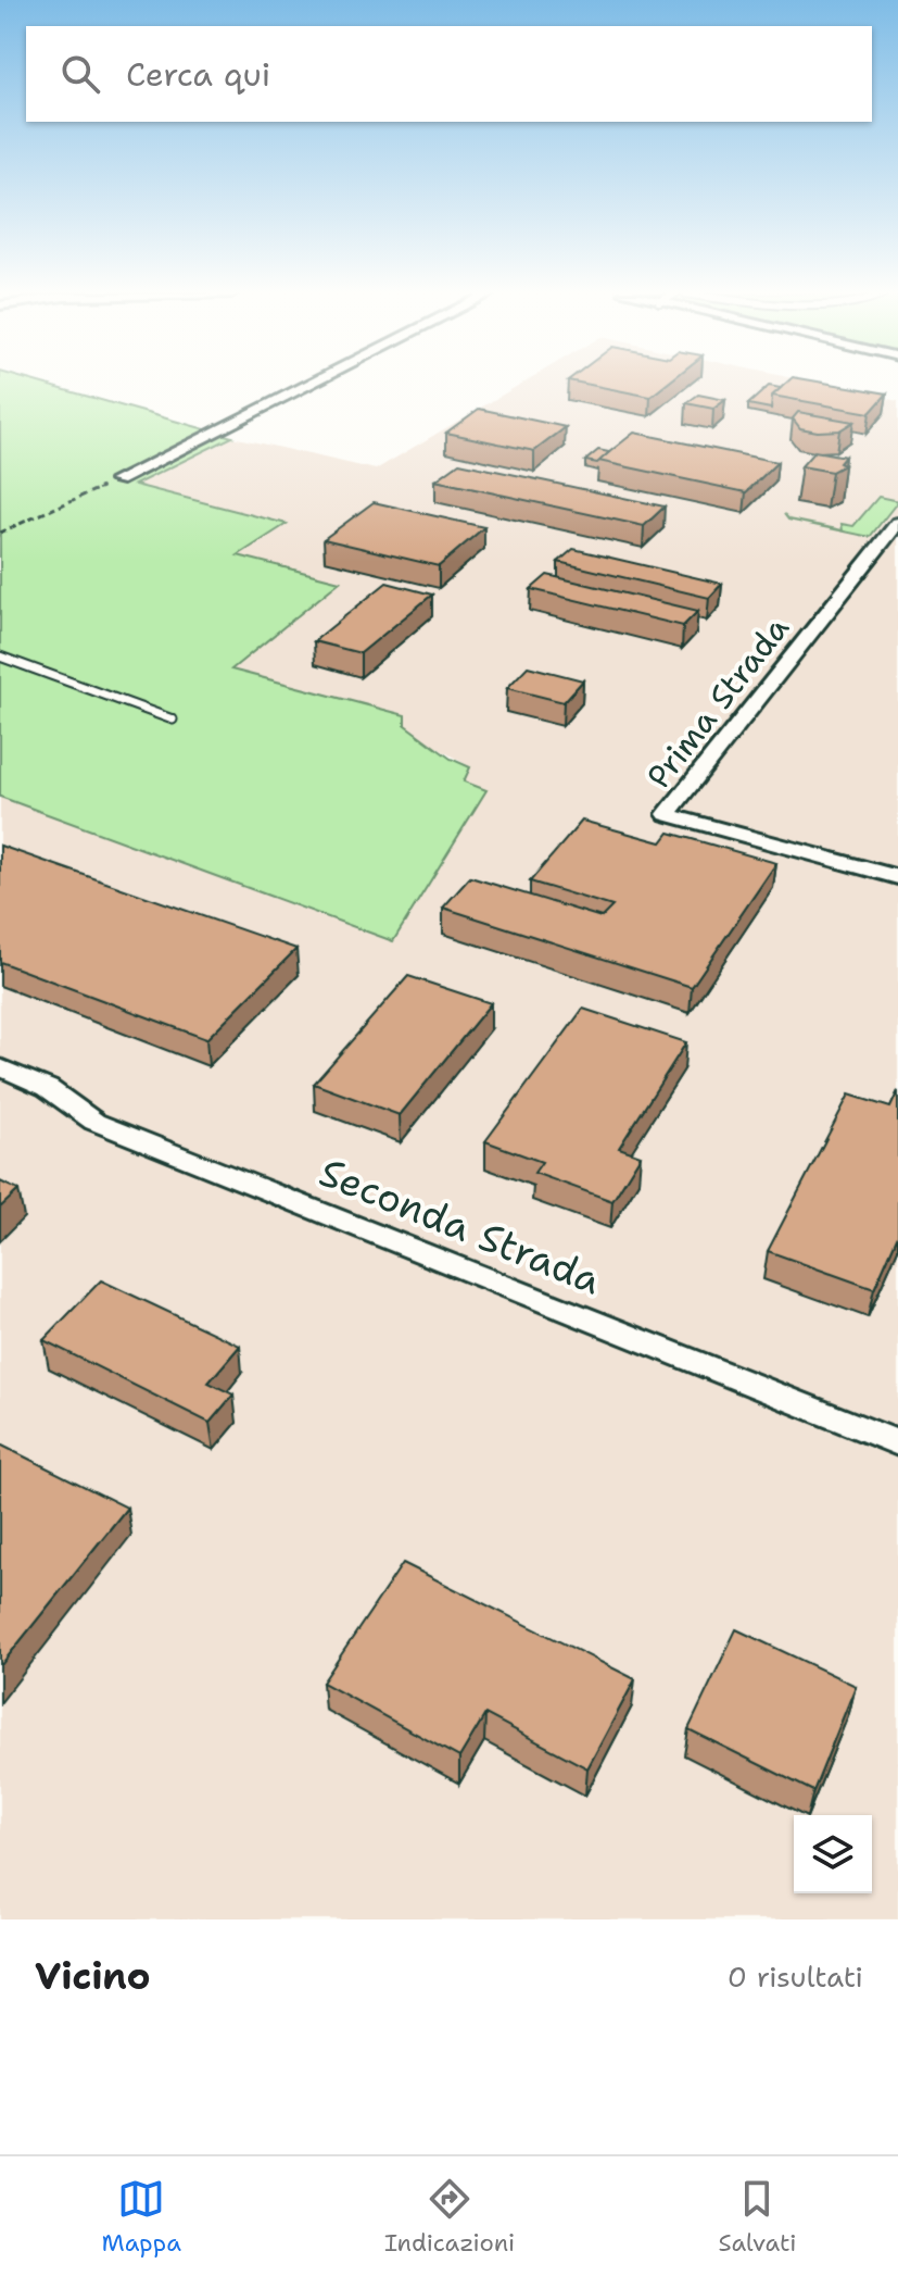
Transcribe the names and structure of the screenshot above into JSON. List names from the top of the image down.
{
  "streets": {
    "street": ["Prima Strada", "Seconda Strada"]
  },
  "page": {
    "search": "Cerca qui",
    "heading": ["Vicino", "0 risultati"],
    "nav": ["Mappa", "Indicazioni", "Salvati"]
  }
}
